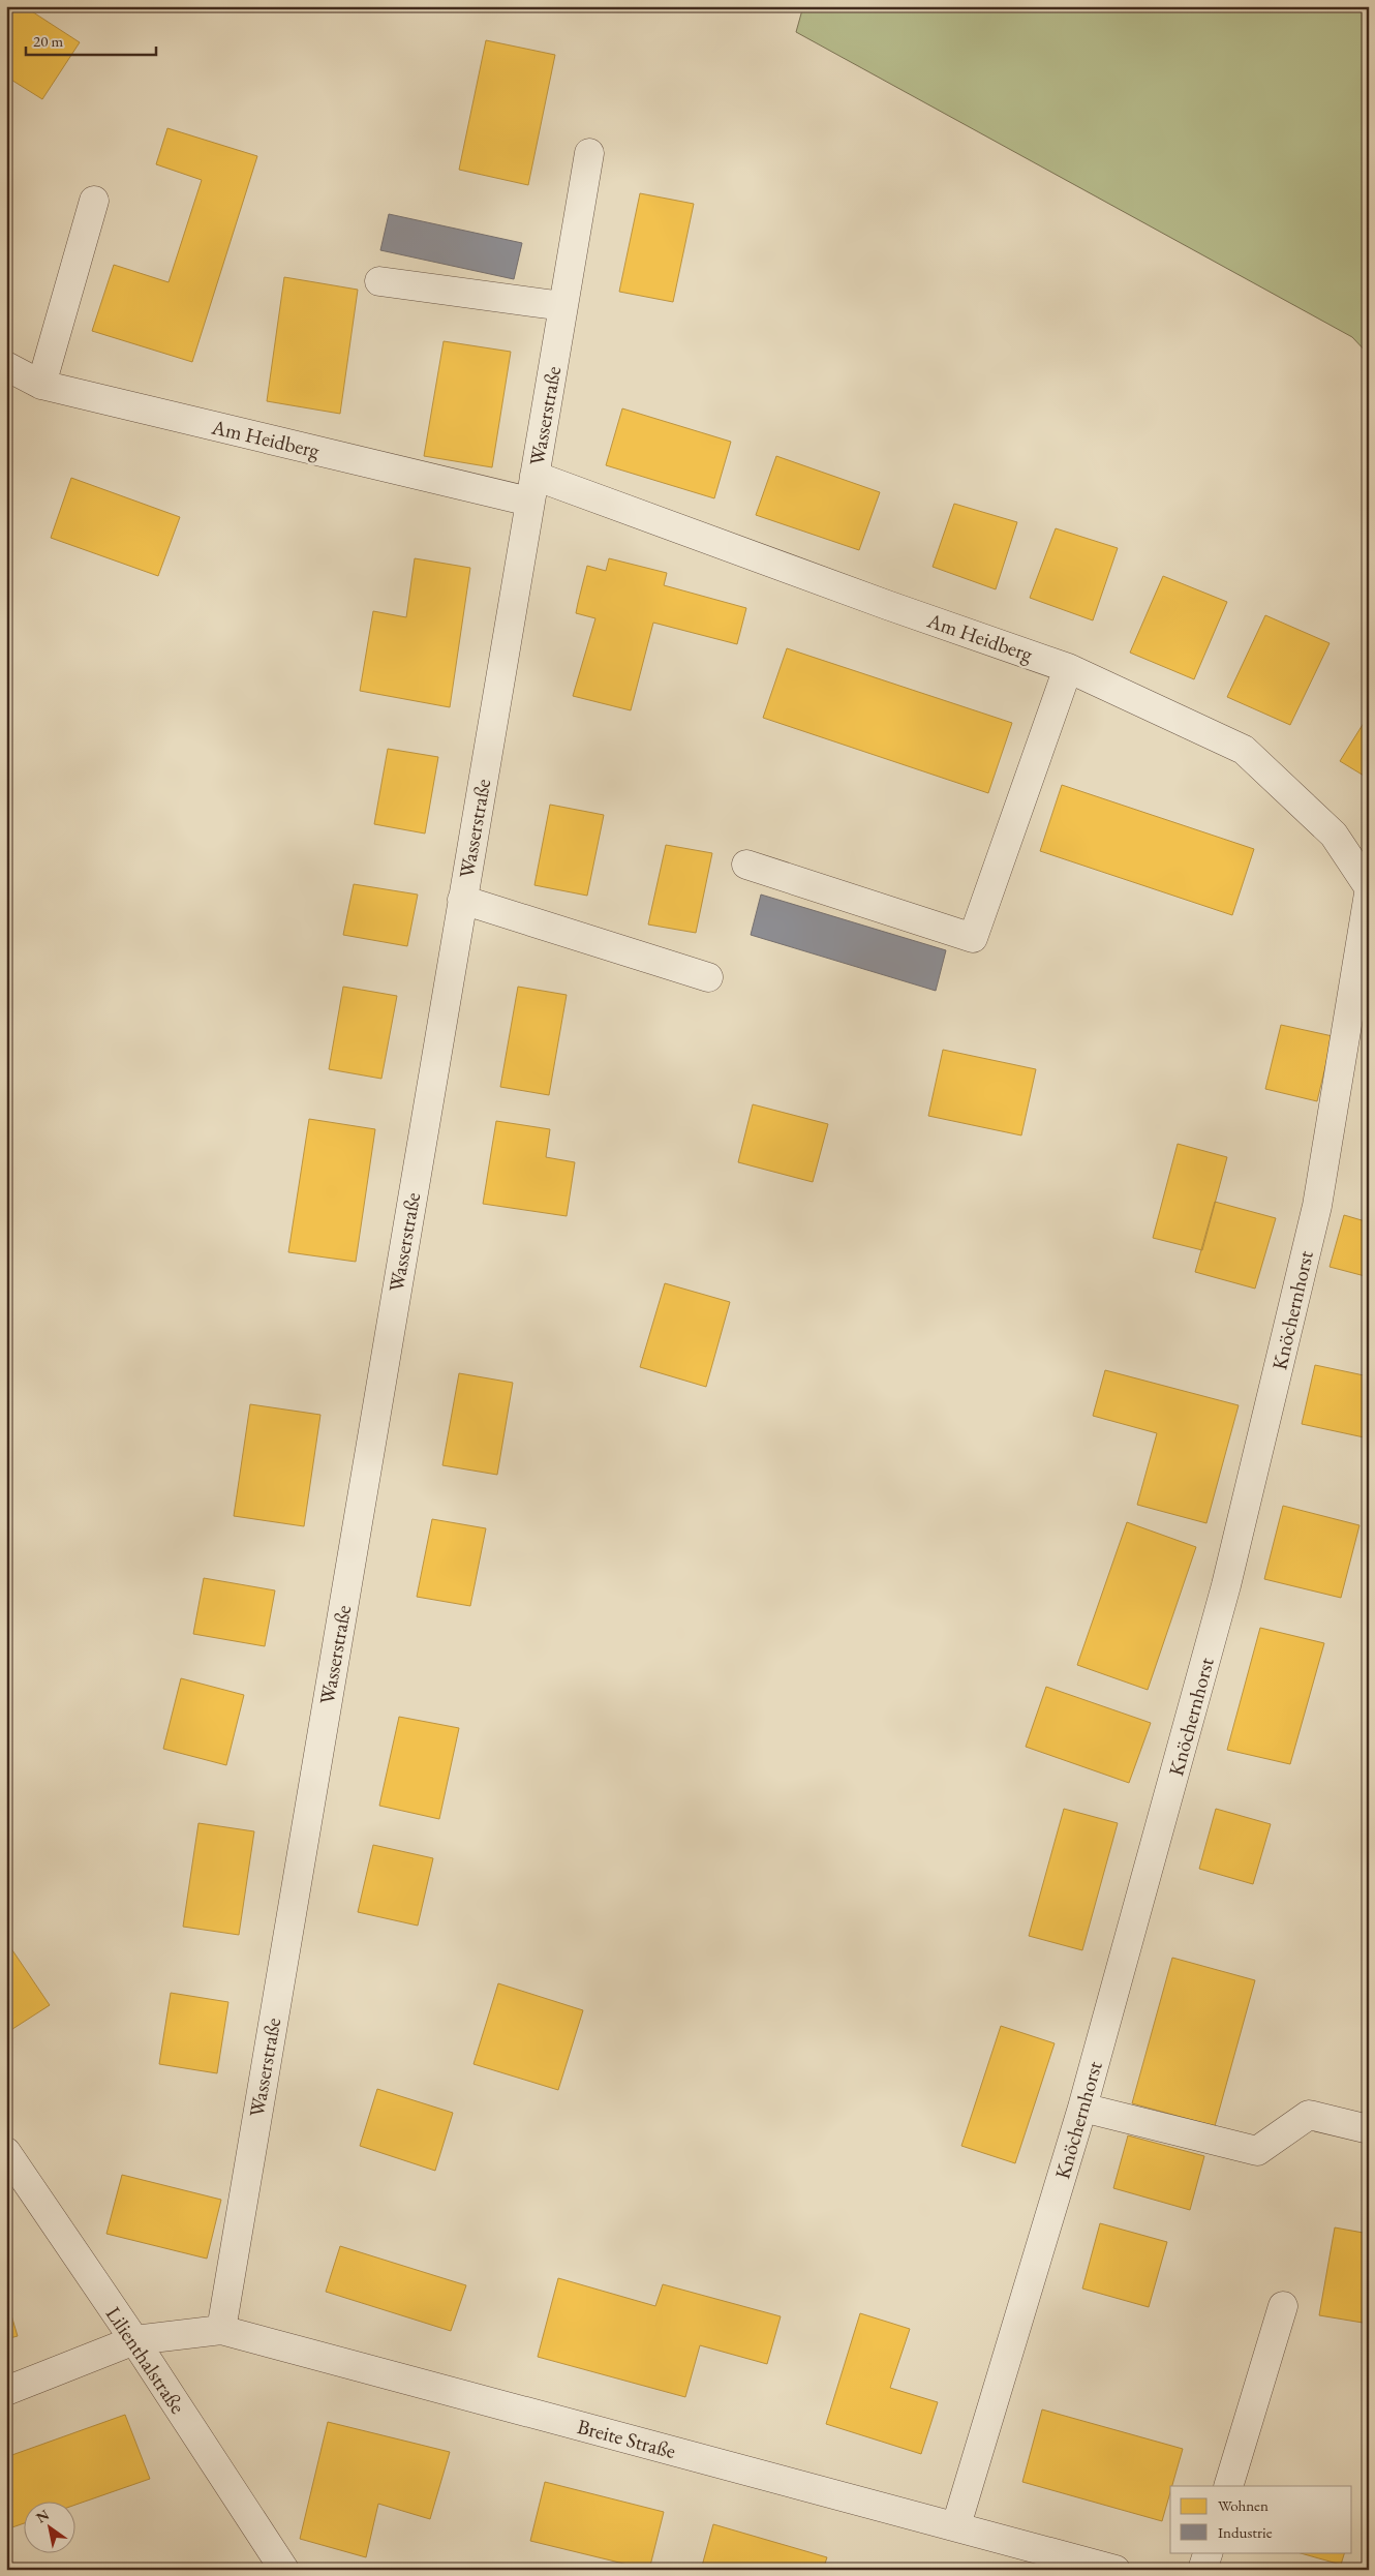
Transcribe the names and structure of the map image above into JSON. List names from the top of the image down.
{
  "streets": {
    "street": [
      "Wasserstraße",
      "Am Heidberg",
      "Knöchernhorst",
      "Lilienthalstraße",
      "Breite Straße"
    ]
  },
  "crossings": [
    ["Wasserstraße", "Am Heidberg"],
    ["Wasserstraße", "Breite Straße"],
    ["Knöchernhorst", "Breite Straße"],
    ["Lilienthalstraße", "Breite Straße"]
  ],
  "legend": ["Wohnen", "Industrie"],
  "scale_bar": "20 m",
  "north": "top left"
}
